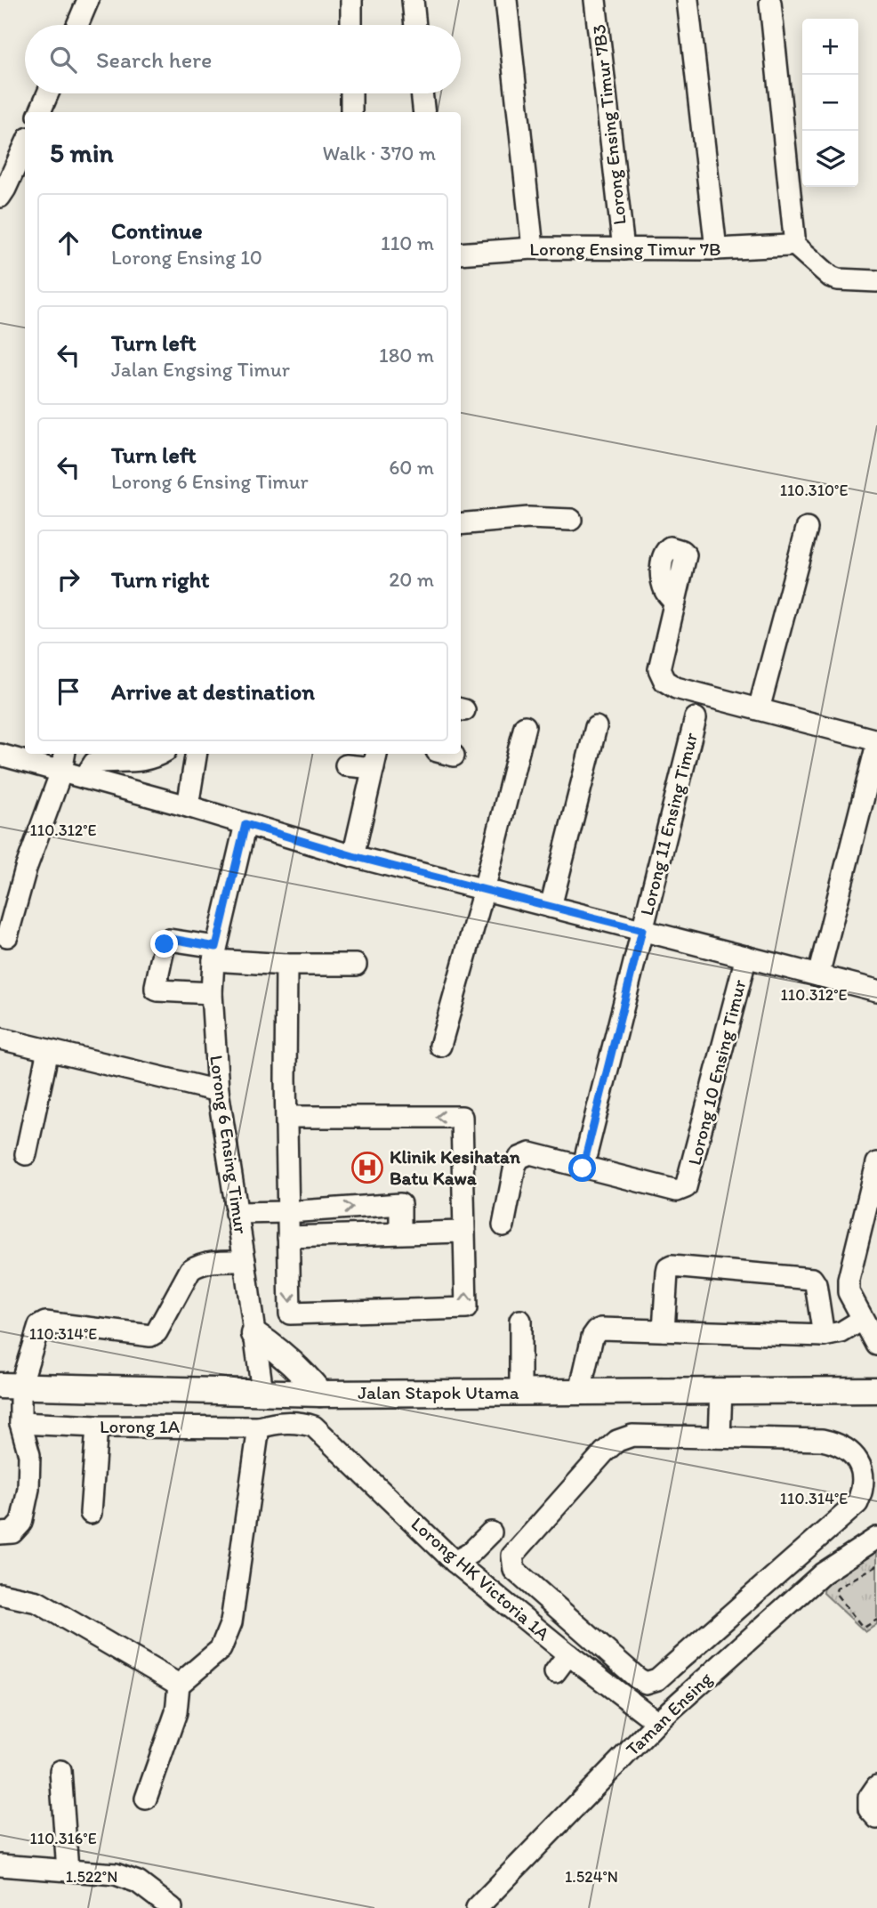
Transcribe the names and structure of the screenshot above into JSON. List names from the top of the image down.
{
  "streets": {
    "main road": ["Jalan Stapok Utama"],
    "street": [
      "Lorong Ensing Timur 7B3",
      "Lorong Ensing Timur 7B",
      "Lorong 11 Ensing Timur",
      "Lorong 10 Ensing Timur",
      "Lorong 6 Ensing Timur",
      "Lorong 1A",
      "Lorong HK Victoria 1A",
      "Taman Ensing"
    ]
  },
  "crossings": [
    ["Lorong Ensing Timur 7B3", "Lorong Ensing Timur 7B"],
    ["Lorong 11 Ensing Timur", "Lorong 10 Ensing Timur"],
    ["Lorong 6 Ensing Timur", "Jalan Stapok Utama"],
    ["Lorong 1A", "Lorong HK Victoria 1A"],
    ["Lorong HK Victoria 1A", "Taman Ensing"]
  ],
  "places": {
    "hospital": ["Klinik Kesihatan Batu Kawa"]
  },
  "page": {
    "map_buttons": ["+", "−"],
    "search": "Search here",
    "heading": ["5 min", "Walk · 370 m"],
    "list": [
      ["Continue", "Lorong Ensing 10", "110 m"],
      ["Turn left", "Jalan Engsing Timur", "180 m"],
      ["Turn left", "Lorong 6 Ensing Timur", "60 m"],
      ["Turn right", "20 m"],
      "Arrive at destination"
    ]
  },
  "coordinates": [
    "110.310°E",
    "110.312°E",
    "110.314°E",
    "110.316°E",
    "1.522°N",
    "1.524°N"
  ]
}
